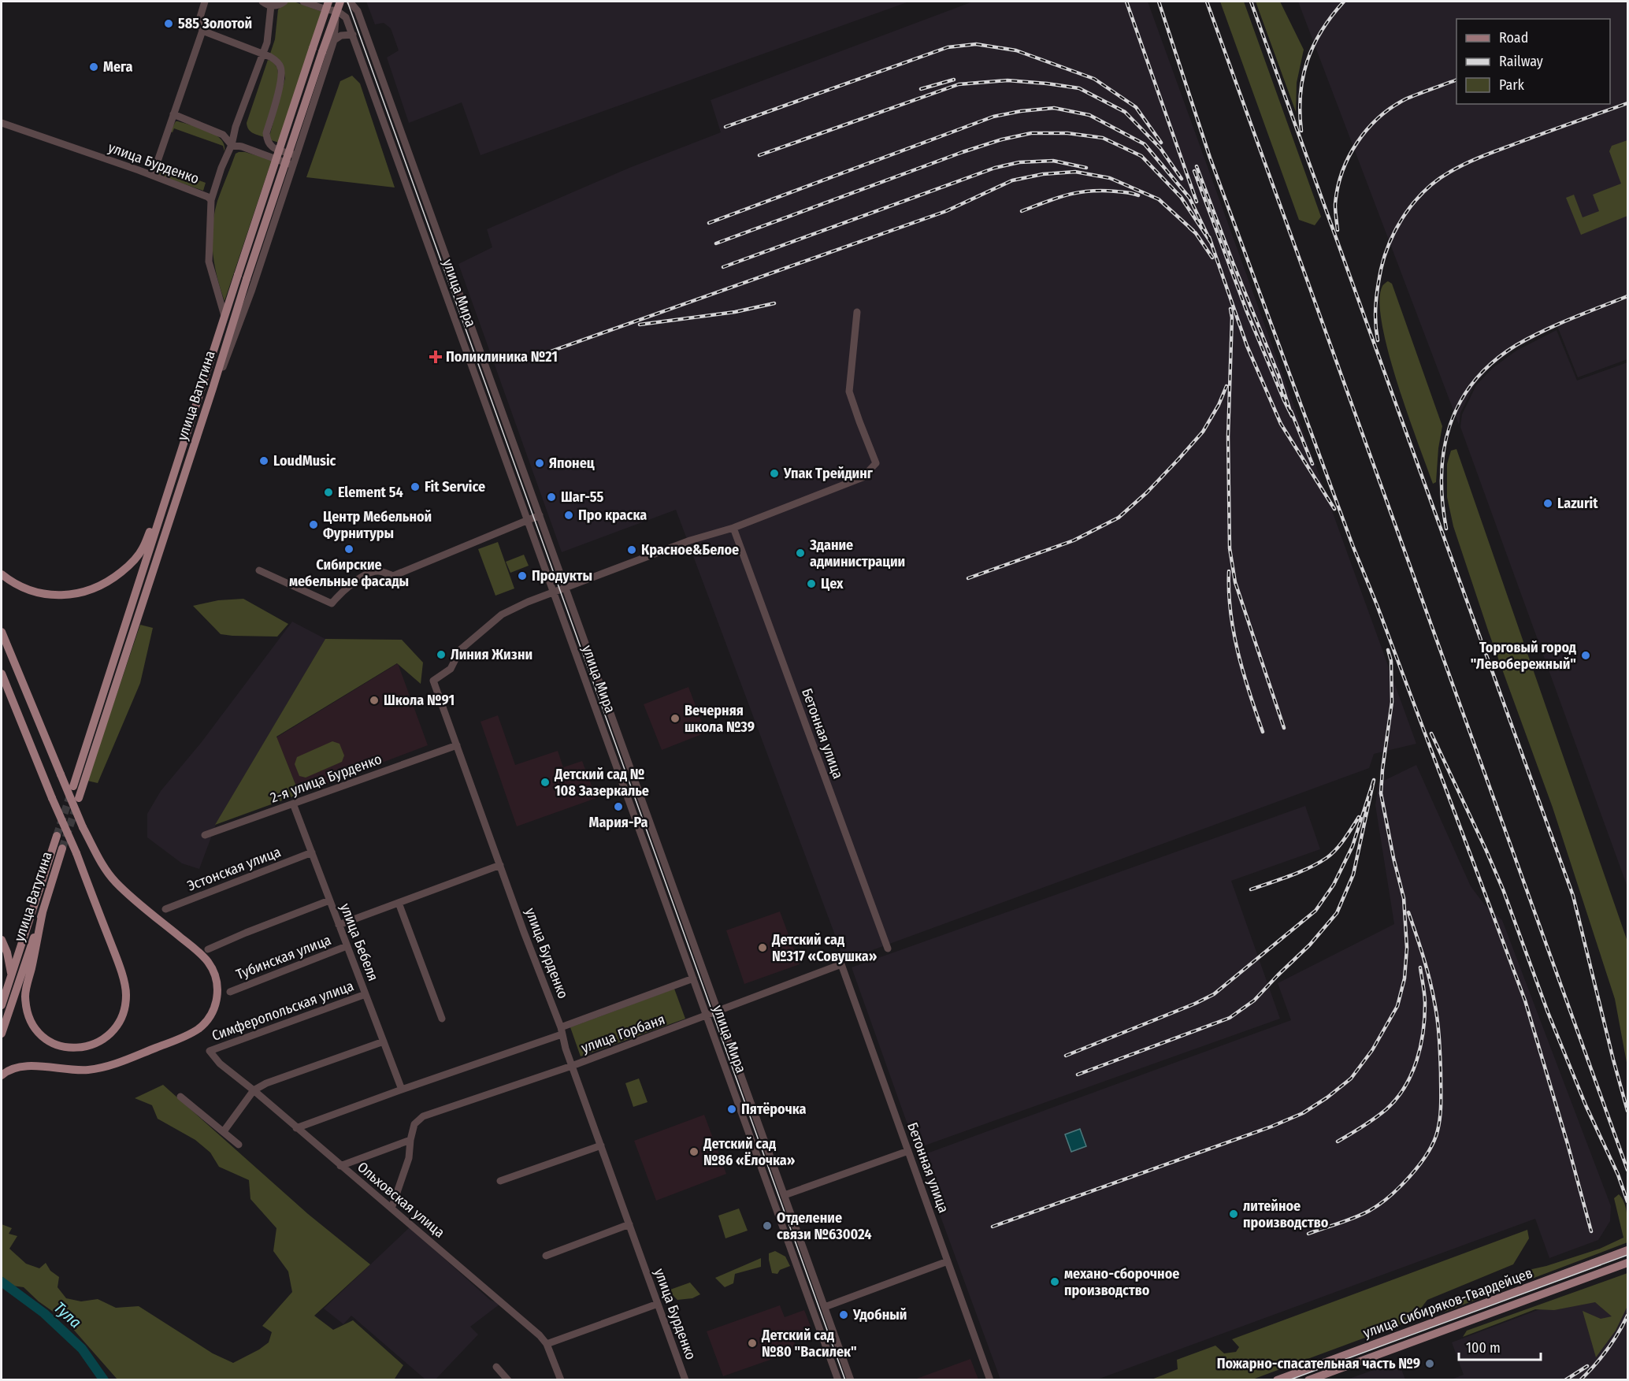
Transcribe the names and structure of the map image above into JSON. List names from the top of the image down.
{
  "streets": {
    "main road": ["улица Ватутина", "улица Сибиряков-Гвардейцев"],
    "street": [
      "улица Бурденко",
      "улица Мира",
      "Бетонная улица",
      "2-я улица Бурденко",
      "Эстонская улица",
      "улица Бебеля",
      "Тубинская улица",
      "Симферопольская улица",
      "улица Горбаня",
      "Ольховская улица"
    ]
  },
  "crossings": [
    ["улица Бурденко", "улица Мира"],
    ["улица Бурденко", "улица Ватутина"],
    ["улица Бурденко", "2-я улица Бурденко"],
    ["улица Бурденко", "улица Горбаня"],
    ["улица Мира", "улица Ватутина"],
    ["улица Мира", "улица Горбаня"],
    ["Бетонная улица", "улица Горбаня"],
    ["2-я улица Бурденко", "улица Бебеля"],
    ["Эстонская улица", "улица Бебеля"],
    ["улица Бебеля", "Тубинская улица"],
    ["улица Бебеля", "Симферопольская улица"],
    ["улица Бебеля", "улица Горбаня"],
    ["Симферопольская улица", "Ольховская улица"],
    ["улица Горбаня", "Ольховская улица"]
  ],
  "water": ["Тула"],
  "places": {
    "other": [
      "585 Золотой",
      "Мега",
      "LoudMusic",
      "Японец",
      "Упак Трейдинг",
      "Fit Service",
      "Element 54",
      "Шаг-55",
      "Lazurit",
      "Про краска",
      "Центр Мебельной Фурнитуры",
      "Сибирские мебельные фасады",
      "Красное&Белое",
      "Здание администрации",
      "Продукты",
      "Цех",
      "Линия Жизни",
      "Торговый город \"Левобережный\"",
      "Школа №91",
      "Вечерняя школа №39",
      "Детский сад № 108 Зазеркалье",
      "Мария-Ра",
      "Детский сад №317 «Совушка»",
      "Пятёрочка",
      "Детский сад №86 «Ёлочка»",
      "литейное производство",
      "Отделение связи №630024",
      "механо-сборочное производство",
      "Удобный",
      "Детский сад №80 \"Василек\"",
      "Пожарно-спасательная часть №9"
    ],
    "health": ["Поликлиника №21"]
  },
  "legend": ["Road", "Railway", "Park"],
  "scale_bar": "100 m"
}
